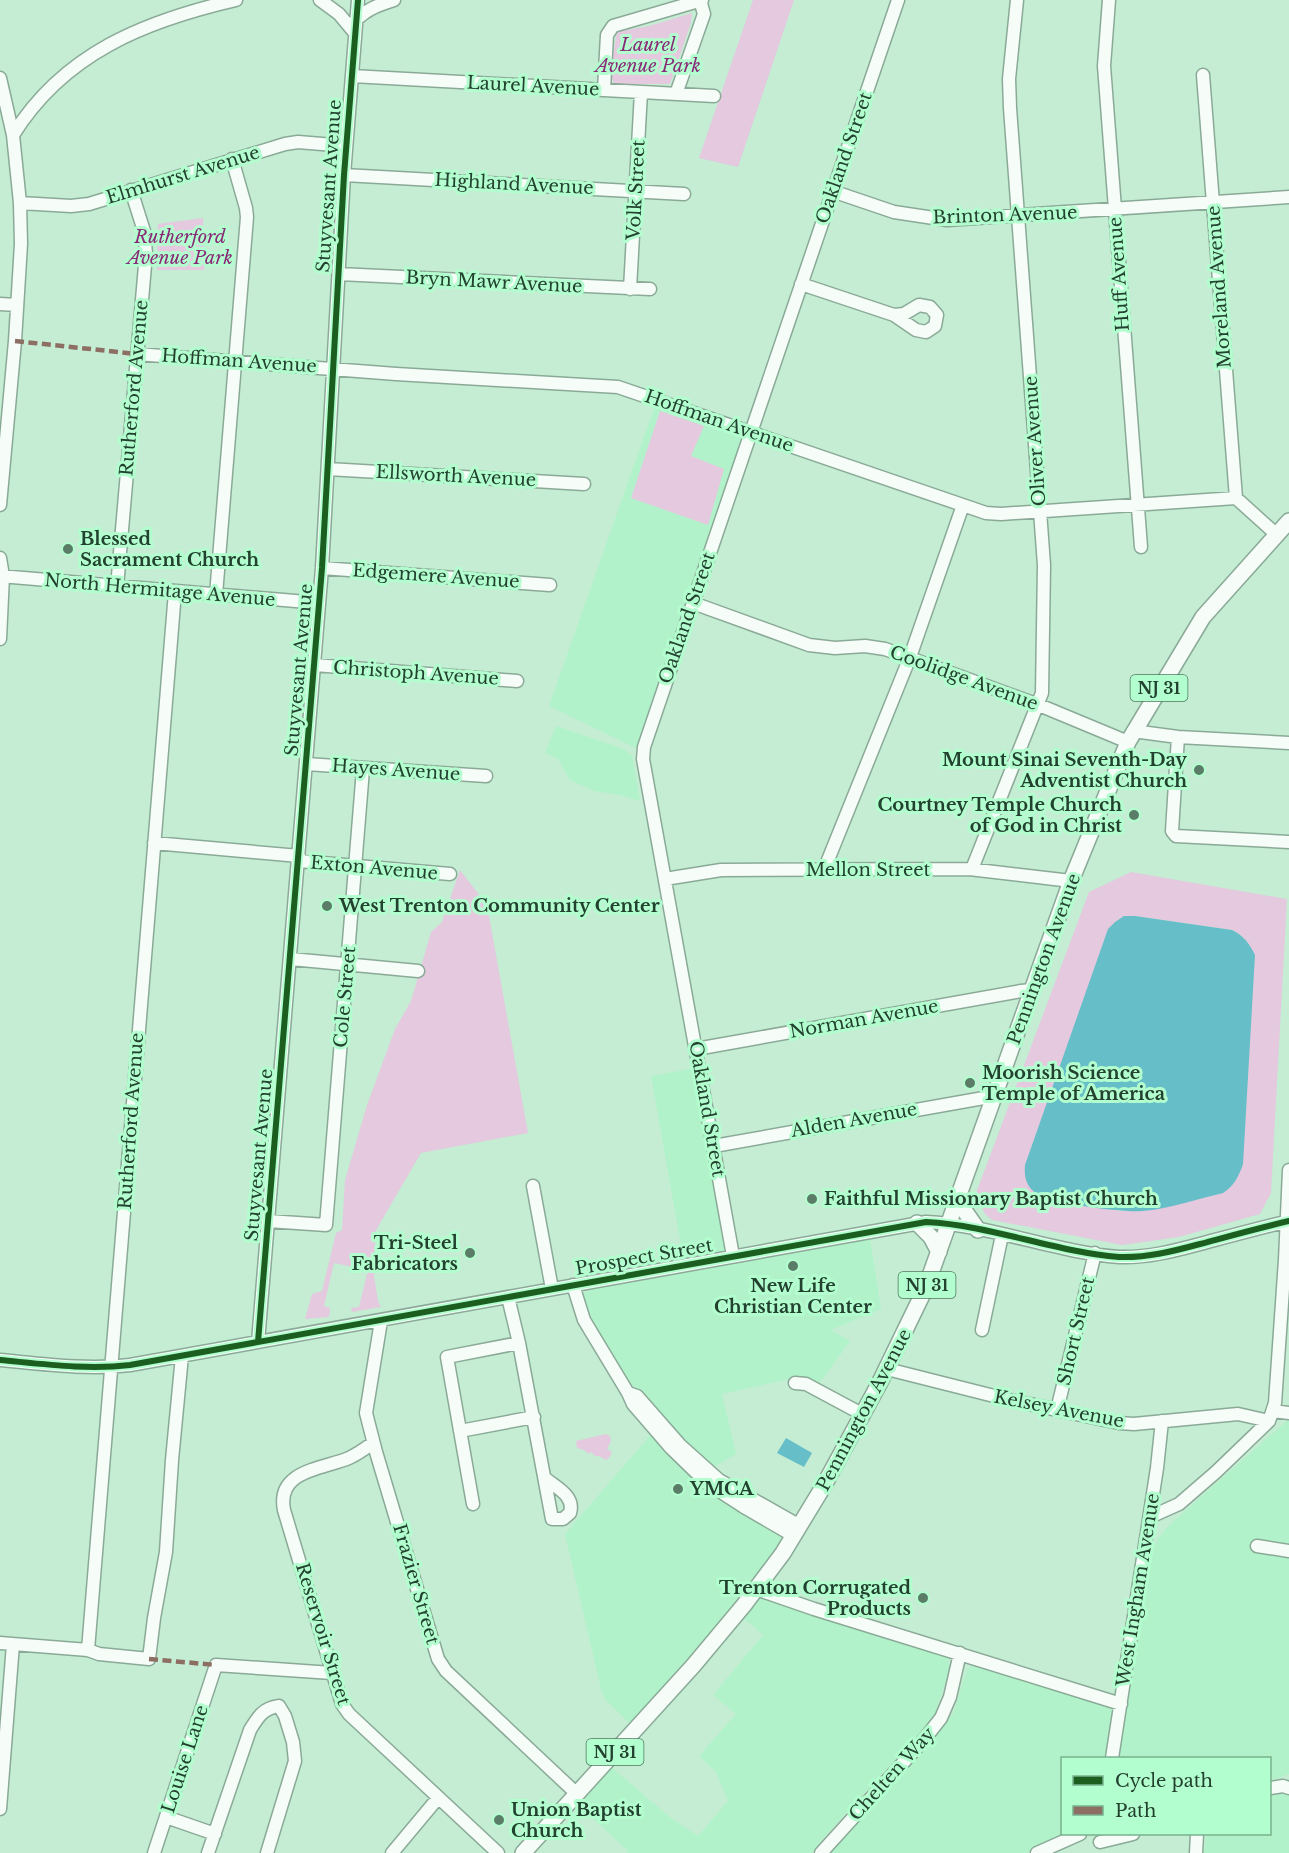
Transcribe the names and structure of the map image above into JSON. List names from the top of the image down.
{
  "streets": {
    "main road": ["NJ 31", "Pennington Avenue"],
    "street": [
      "Laurel Avenue",
      "Oakland Street",
      "Elmhurst Avenue",
      "Highland Avenue",
      "Stuyvesant Avenue",
      "Volk Street",
      "Brinton Avenue",
      "Huff Avenue",
      "Bryn Mawr Avenue",
      "Moreland Avenue",
      "Hoffman Avenue",
      "Rutherford Avenue",
      "Oliver Avenue",
      "Ellsworth Avenue",
      "Edgemere Avenue",
      "North Hermitage Avenue",
      "Christoph Avenue",
      "Coolidge Avenue",
      "Hayes Avenue",
      "Exton Avenue",
      "Mellon Street",
      "Cole Street",
      "Norman Avenue",
      "Alden Avenue",
      "Prospect Street",
      "Short Street",
      "Kelsey Avenue",
      "Frazier Street",
      "West Ingham Avenue",
      "Reservoir Street",
      "Louise Lane",
      "Chelten Way"
    ]
  },
  "crossings": [
    ["Laurel Avenue", "Stuyvesant Avenue"],
    ["Laurel Avenue", "Volk Street"],
    ["Oakland Street", "Brinton Avenue"],
    ["Oakland Street", "Hoffman Avenue"],
    ["Oakland Street", "Coolidge Avenue"],
    ["Oakland Street", "Mellon Street"],
    ["Oakland Street", "Norman Avenue"],
    ["Oakland Street", "Alden Avenue"],
    ["Oakland Street", "Prospect Street"],
    ["Elmhurst Avenue", "Stuyvesant Avenue"],
    ["Elmhurst Avenue", "Rutherford Avenue"],
    ["Highland Avenue", "Stuyvesant Avenue"],
    ["Highland Avenue", "Volk Street"],
    ["Stuyvesant Avenue", "Bryn Mawr Avenue"],
    ["Stuyvesant Avenue", "Hoffman Avenue"],
    ["Stuyvesant Avenue", "Ellsworth Avenue"],
    ["Stuyvesant Avenue", "Edgemere Avenue"],
    ["Stuyvesant Avenue", "North Hermitage Avenue"],
    ["Stuyvesant Avenue", "Christoph Avenue"],
    ["Stuyvesant Avenue", "Hayes Avenue"],
    ["Stuyvesant Avenue", "Exton Avenue"],
    ["Stuyvesant Avenue", "Cole Street"],
    ["Stuyvesant Avenue", "Prospect Street"],
    ["Volk Street", "Bryn Mawr Avenue"],
    ["Brinton Avenue", "Huff Avenue"],
    ["Brinton Avenue", "Moreland Avenue"],
    ["Brinton Avenue", "Oliver Avenue"],
    ["Huff Avenue", "Hoffman Avenue"],
    ["Moreland Avenue", "Hoffman Avenue"],
    ["Hoffman Avenue", "Rutherford Avenue"],
    ["Hoffman Avenue", "Oliver Avenue"],
    ["Rutherford Avenue", "North Hermitage Avenue"],
    ["Rutherford Avenue", "Exton Avenue"],
    ["Rutherford Avenue", "Prospect Street"],
    ["Oliver Avenue", "Coolidge Avenue"],
    ["Oliver Avenue", "Mellon Street"],
    ["Coolidge Avenue", "Pennington Avenue"],
    ["Hayes Avenue", "Cole Street"],
    ["Exton Avenue", "Cole Street"],
    ["Mellon Street", "Pennington Avenue"],
    ["Pennington Avenue", "Norman Avenue"],
    ["Pennington Avenue", "Alden Avenue"],
    ["Pennington Avenue", "Prospect Street"],
    ["Pennington Avenue", "Kelsey Avenue"],
    ["Pennington Avenue", "Frazier Street"],
    ["Prospect Street", "Short Street"],
    ["Prospect Street", "Frazier Street"],
    ["Short Street", "Kelsey Avenue"],
    ["Kelsey Avenue", "West Ingham Avenue"],
    ["Frazier Street", "Reservoir Street"],
    ["Reservoir Street", "Louise Lane"]
  ],
  "parks": ["Laurel Avenue Park", "Rutherford Avenue Park"],
  "places": [
    "Blessed Sacrament Church",
    "Mount Sinai Seventh-Day Adventist Church",
    "Courtney Temple Church of God in Christ",
    "West Trenton Community Center",
    "Moorish Science Temple of America",
    "Faithful Missionary Baptist Church",
    "Tri-Steel Fabricators",
    "New Life Christian Center",
    "YMCA",
    "Trenton Corrugated Products",
    "Union Baptist Church"
  ],
  "legend": ["Cycle path", "Path"]
}
